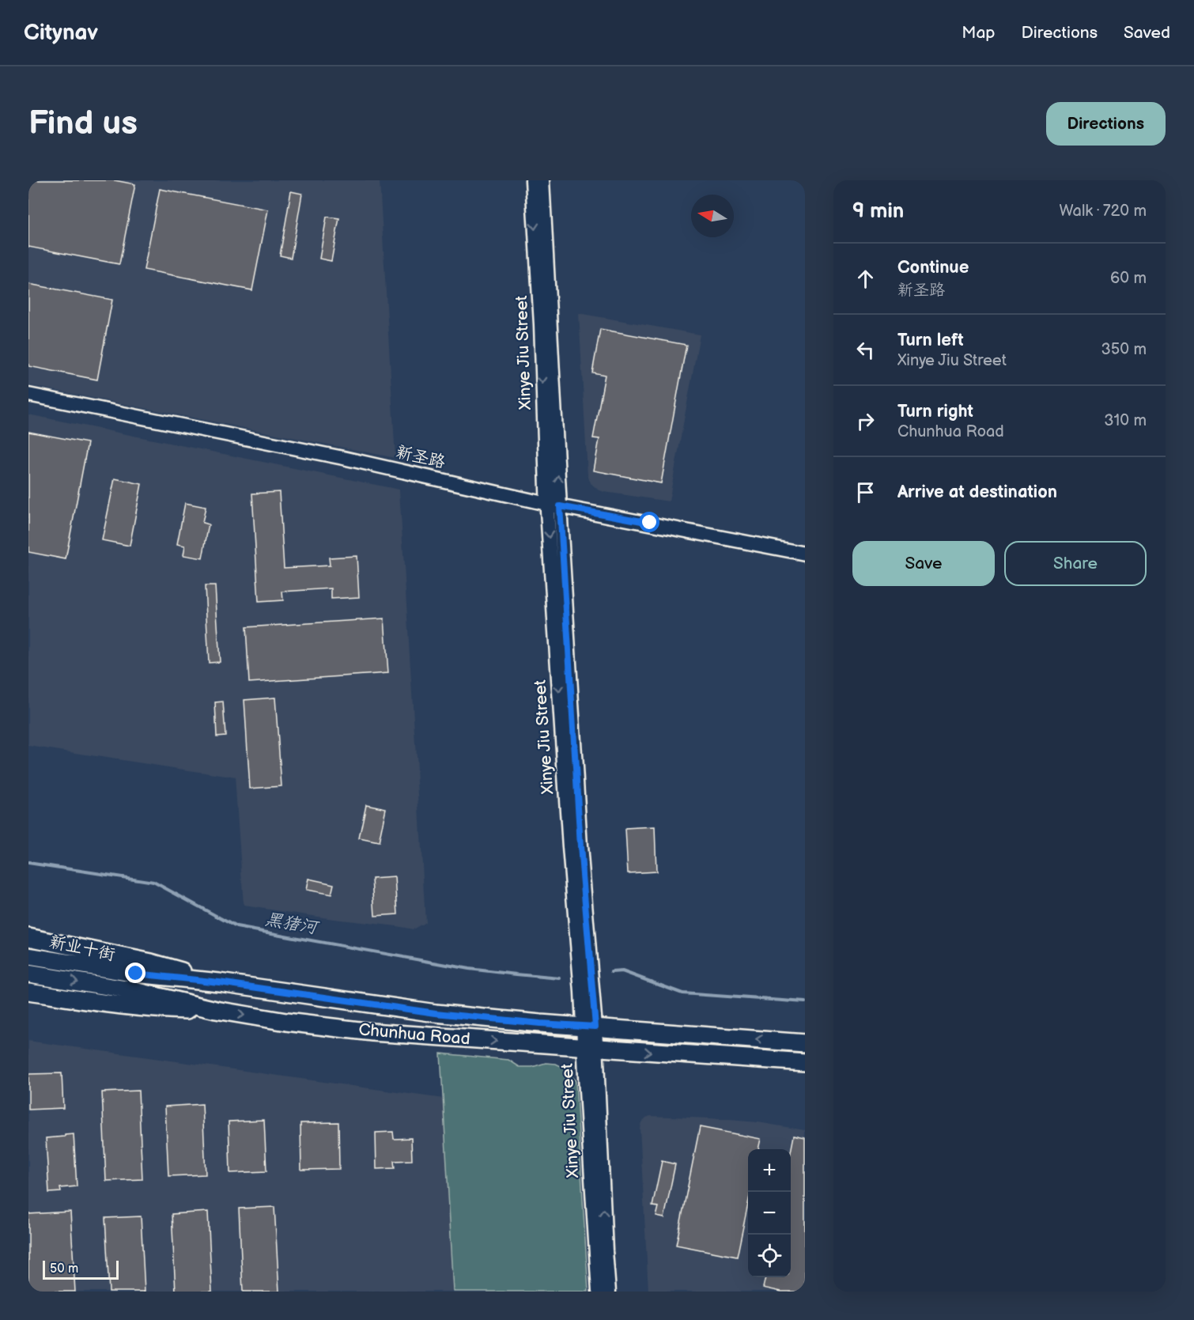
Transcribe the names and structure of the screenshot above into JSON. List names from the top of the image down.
{
  "streets": {
    "main road": ["新业十街", "Chunhua Road"],
    "street": ["Xinye Jiu Street", "新圣路"]
  },
  "crossings": [
    ["Xinye Jiu Street", "新圣路"],
    ["Xinye Jiu Street", "Chunhua Road"],
    ["新业十街", "Chunhua Road"]
  ],
  "water": ["黑猪河"],
  "scale_bar": "50 m",
  "north": "left",
  "page": {
    "header": "Citynav",
    "nav": ["Map", "Directions", "Saved"],
    "buttons": [
      "Directions",
      ["Save", "Share"]
    ],
    "title": "Find us",
    "heading": ["9 min", "Walk · 720 m"],
    "list": [
      ["Continue", "新圣路", "60 m"],
      ["Turn left", "Xinye Jiu Street", "350 m"],
      ["Turn right", "Chunhua Road", "310 m"],
      "Arrive at destination"
    ],
    "map_buttons": ["+", "−"],
    "scale": "50 m"
  }
}
